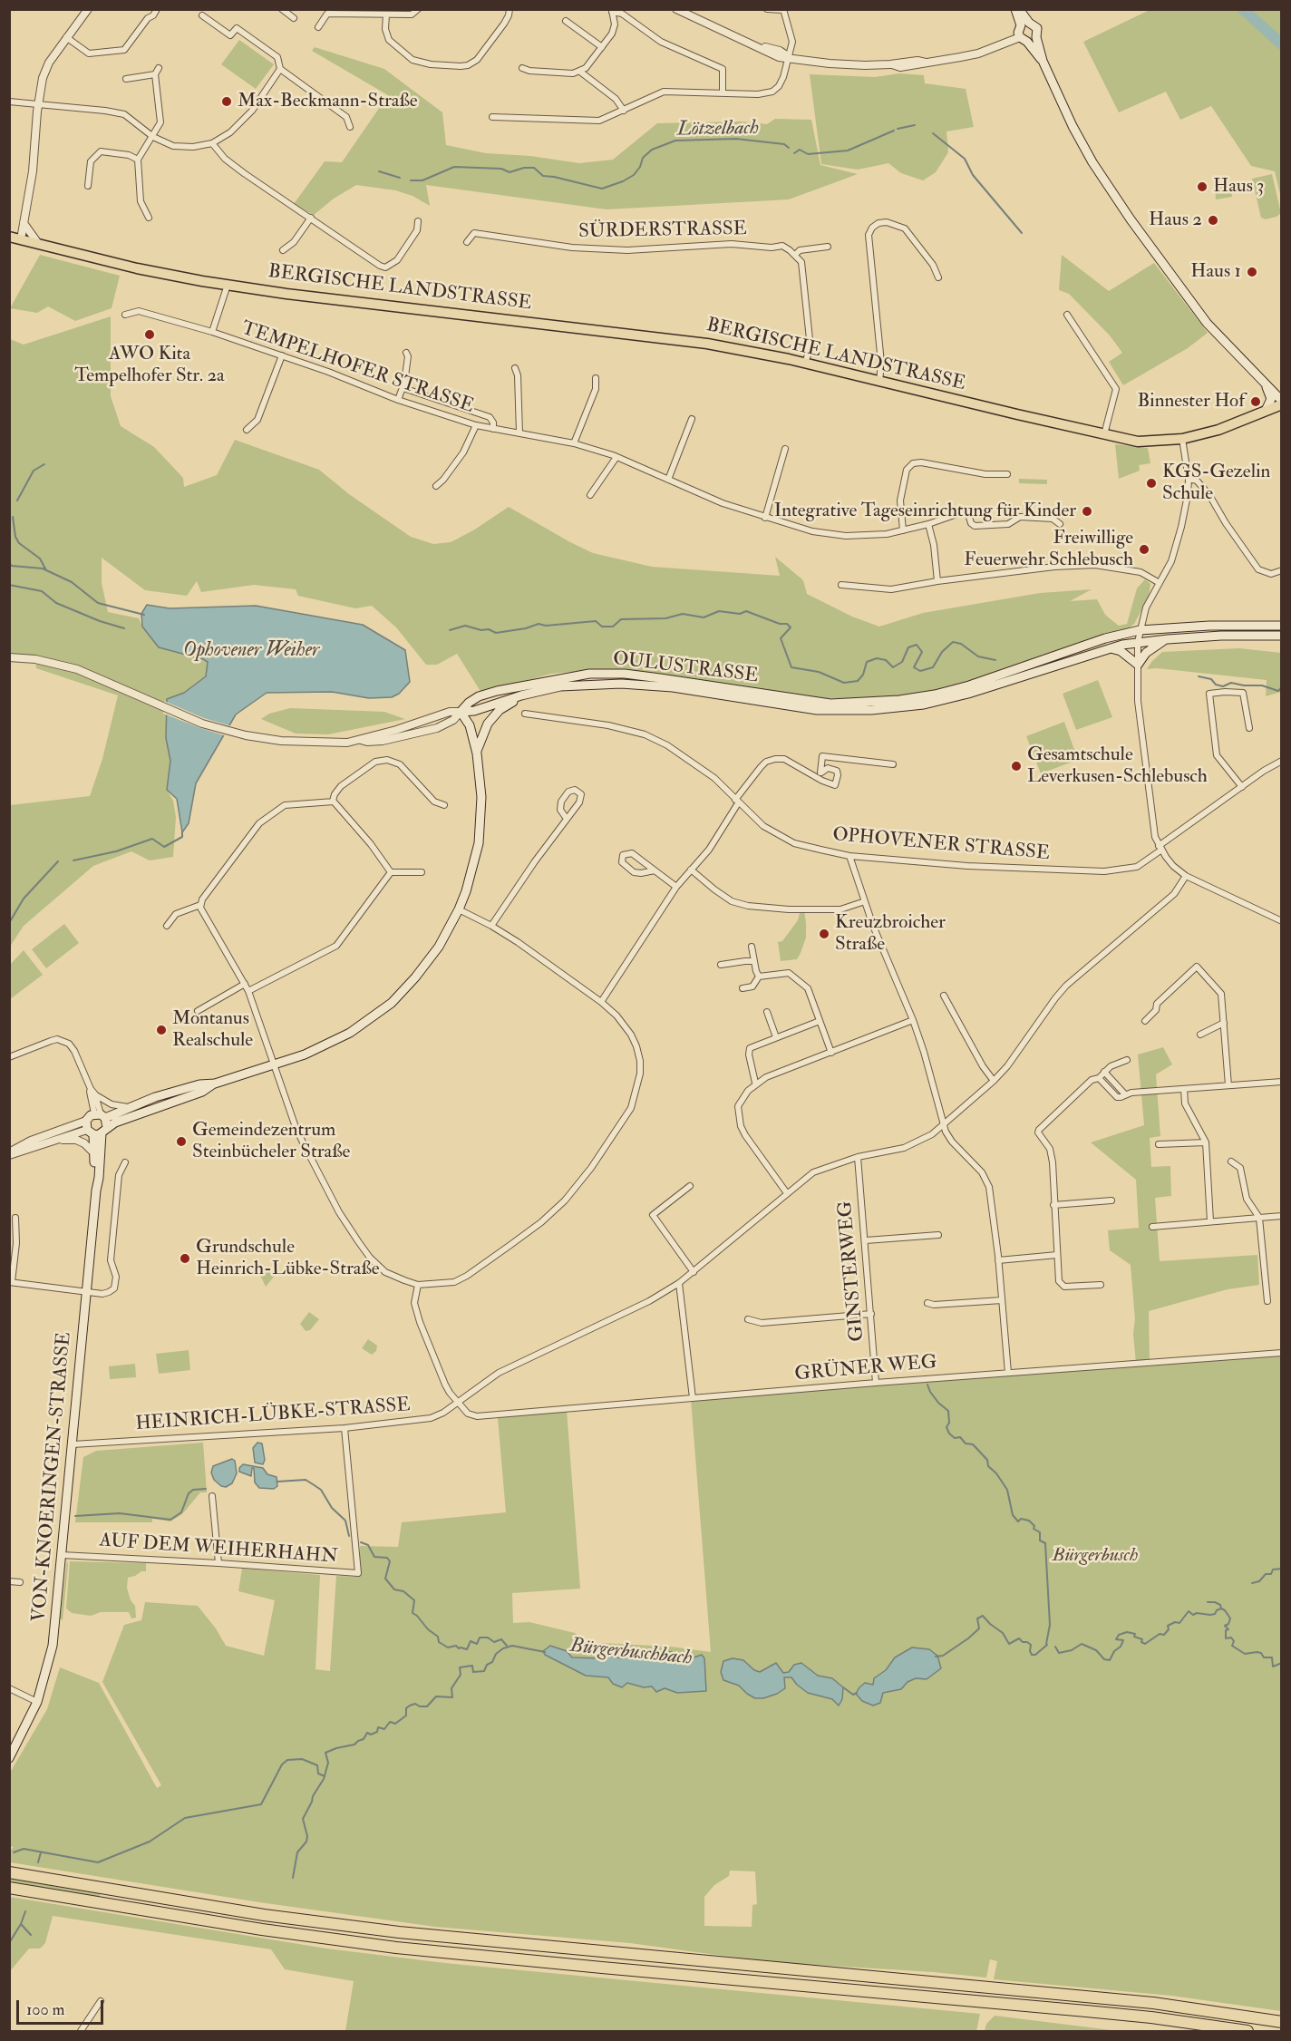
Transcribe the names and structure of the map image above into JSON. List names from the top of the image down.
{
  "streets": {
    "main road": ["BERGISCHE LANDSTRASSE", "OULUSTRASSE", "VON-KNOERINGEN-STRASSE"],
    "street": [
      "SÜRDERSTRASSE",
      "TEMPELHOFER STRASSE",
      "OPHOVENER STRASSE",
      "GINSTERWEG",
      "GRÜNER WEG",
      "HEINRICH-LÜBKE-STRASSE",
      "AUF DEM WEIHERHAHN"
    ]
  },
  "crossings": [
    ["BERGISCHE LANDSTRASSE", "TEMPELHOFER STRASSE"],
    ["GINSTERWEG", "GRÜNER WEG"],
    ["GINSTERWEG", "HEINRICH-LÜBKE-STRASSE"],
    ["GRÜNER WEG", "HEINRICH-LÜBKE-STRASSE"],
    ["HEINRICH-LÜBKE-STRASSE", "VON-KNOERINGEN-STRASSE"],
    ["HEINRICH-LÜBKE-STRASSE", "AUF DEM WEIHERHAHN"],
    ["VON-KNOERINGEN-STRASSE", "AUF DEM WEIHERHAHN"]
  ],
  "water": ["Lötzelbach", "Ophovener Weiher", "Bürgerbuschbach"],
  "parks": ["Bürgerbusch"],
  "places": [
    "Max-Beckmann-Straße",
    "Haus 3",
    "Haus 2",
    "Haus 1",
    "AWO Kita Tempelhofer Str. 2a",
    "Binnester Hof",
    "KGS-Gezelin Schule",
    "Integrative Tageseinrichtung für Kinder",
    "Freiwillige Feuerwehr Schlebusch",
    "Gesamtschule Leverkusen-Schlebusch",
    "Kreuzbroicher Straße",
    "Montanus Realschule",
    "Gemeindezentrum Steinbücheler Straße",
    "Grundschule Heinrich-Lübke-Straße"
  ],
  "scale_bar": "100 m"
}
